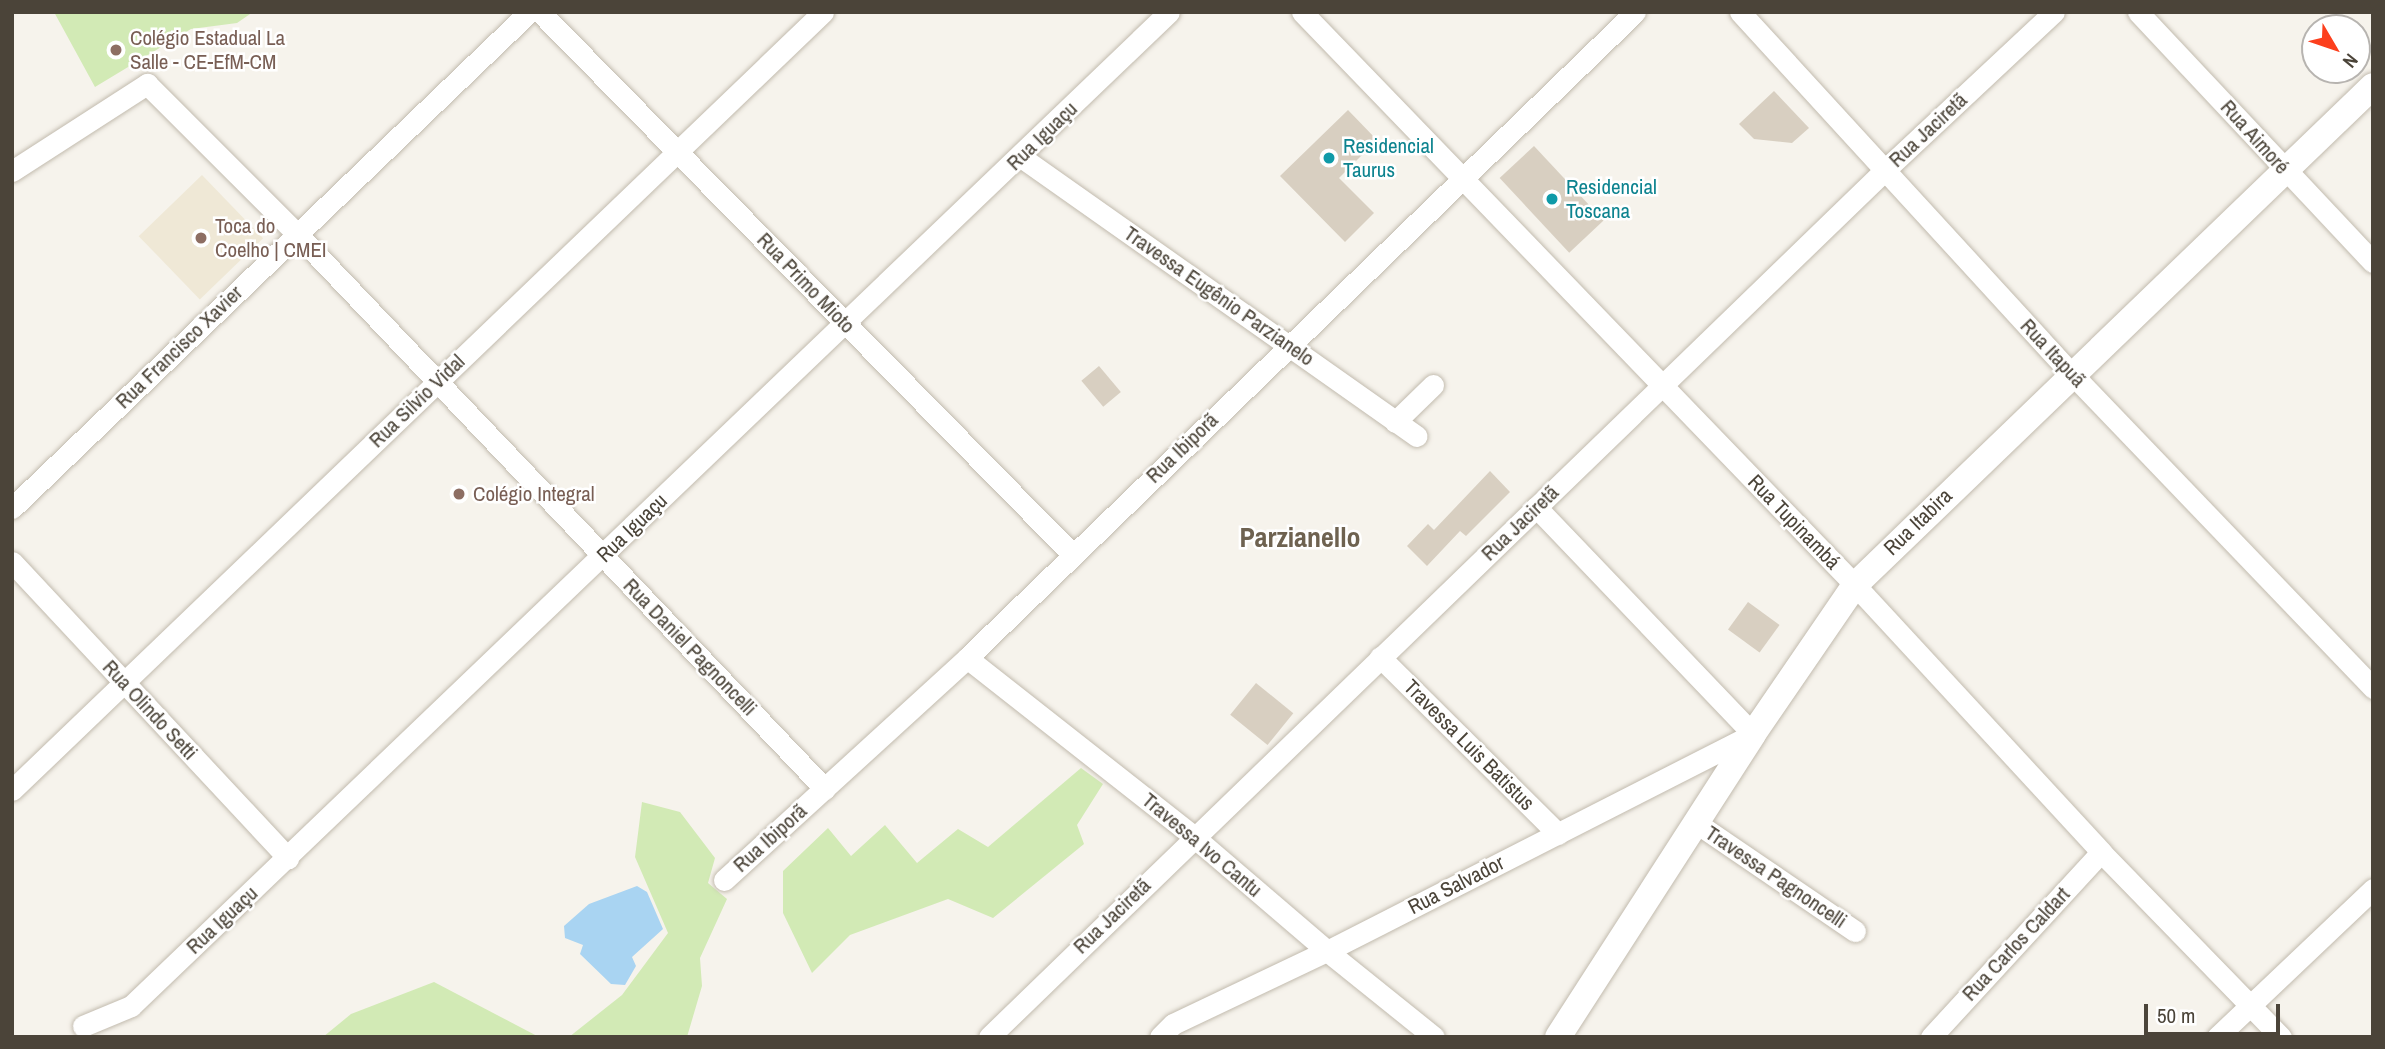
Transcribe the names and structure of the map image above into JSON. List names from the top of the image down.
{
  "streets": {
    "street": [
      "Rua Jaciretã",
      "Rua Iguaçu",
      "Rua Aimoré",
      "Rua Primo Mioto",
      "Travessa Eugênio Parzianelo",
      "Rua Francisco Xavier",
      "Rua Itapuã",
      "Rua Silvio Vidal",
      "Rua Ibiporã",
      "Rua Tupinambá",
      "Rua Itabira",
      "Rua Daniel Pagnoncelli",
      "Rua Olindo Setti",
      "Travessa Luis Batistus",
      "Travessa Ivo Cantu",
      "Travessa Pagnoncelli",
      "Rua Salvador",
      "Rua Carlos Caldart"
    ]
  },
  "crossings": [
    ["Rua Jaciretã", "Rua Itapuã"],
    ["Rua Jaciretã", "Rua Tupinambá"],
    ["Rua Jaciretã", "Travessa Luis Batistus"],
    ["Rua Jaciretã", "Travessa Ivo Cantu"],
    ["Rua Iguaçu", "Rua Primo Mioto"],
    ["Rua Iguaçu", "Travessa Eugênio Parzianelo"],
    ["Rua Iguaçu", "Rua Daniel Pagnoncelli"],
    ["Rua Iguaçu", "Rua Olindo Setti"],
    ["Rua Aimoré", "Rua Itabira"],
    ["Rua Primo Mioto", "Rua Silvio Vidal"],
    ["Rua Primo Mioto", "Rua Ibiporã"],
    ["Travessa Eugênio Parzianelo", "Rua Ibiporã"],
    ["Rua Francisco Xavier", "Rua Daniel Pagnoncelli"],
    ["Rua Itapuã", "Rua Itabira"],
    ["Rua Silvio Vidal", "Rua Daniel Pagnoncelli"],
    ["Rua Silvio Vidal", "Rua Olindo Setti"],
    ["Rua Ibiporã", "Rua Tupinambá"],
    ["Rua Ibiporã", "Rua Daniel Pagnoncelli"],
    ["Rua Ibiporã", "Travessa Ivo Cantu"],
    ["Rua Tupinambá", "Rua Itabira"],
    ["Rua Tupinambá", "Rua Carlos Caldart"],
    ["Rua Itabira", "Travessa Pagnoncelli"],
    ["Rua Itabira", "Rua Salvador"],
    ["Travessa Luis Batistus", "Rua Salvador"],
    ["Travessa Ivo Cantu", "Rua Salvador"]
  ],
  "districts": ["Parzianello"],
  "places": [
    "Colégio Estadual La Salle - CE-EfM-CM",
    "Residencial Taurus",
    "Residencial Toscana",
    "Toca do Coelho | CMEI",
    "Colégio Integral"
  ],
  "scale_bar": "50 m",
  "north": "bottom right"
}
